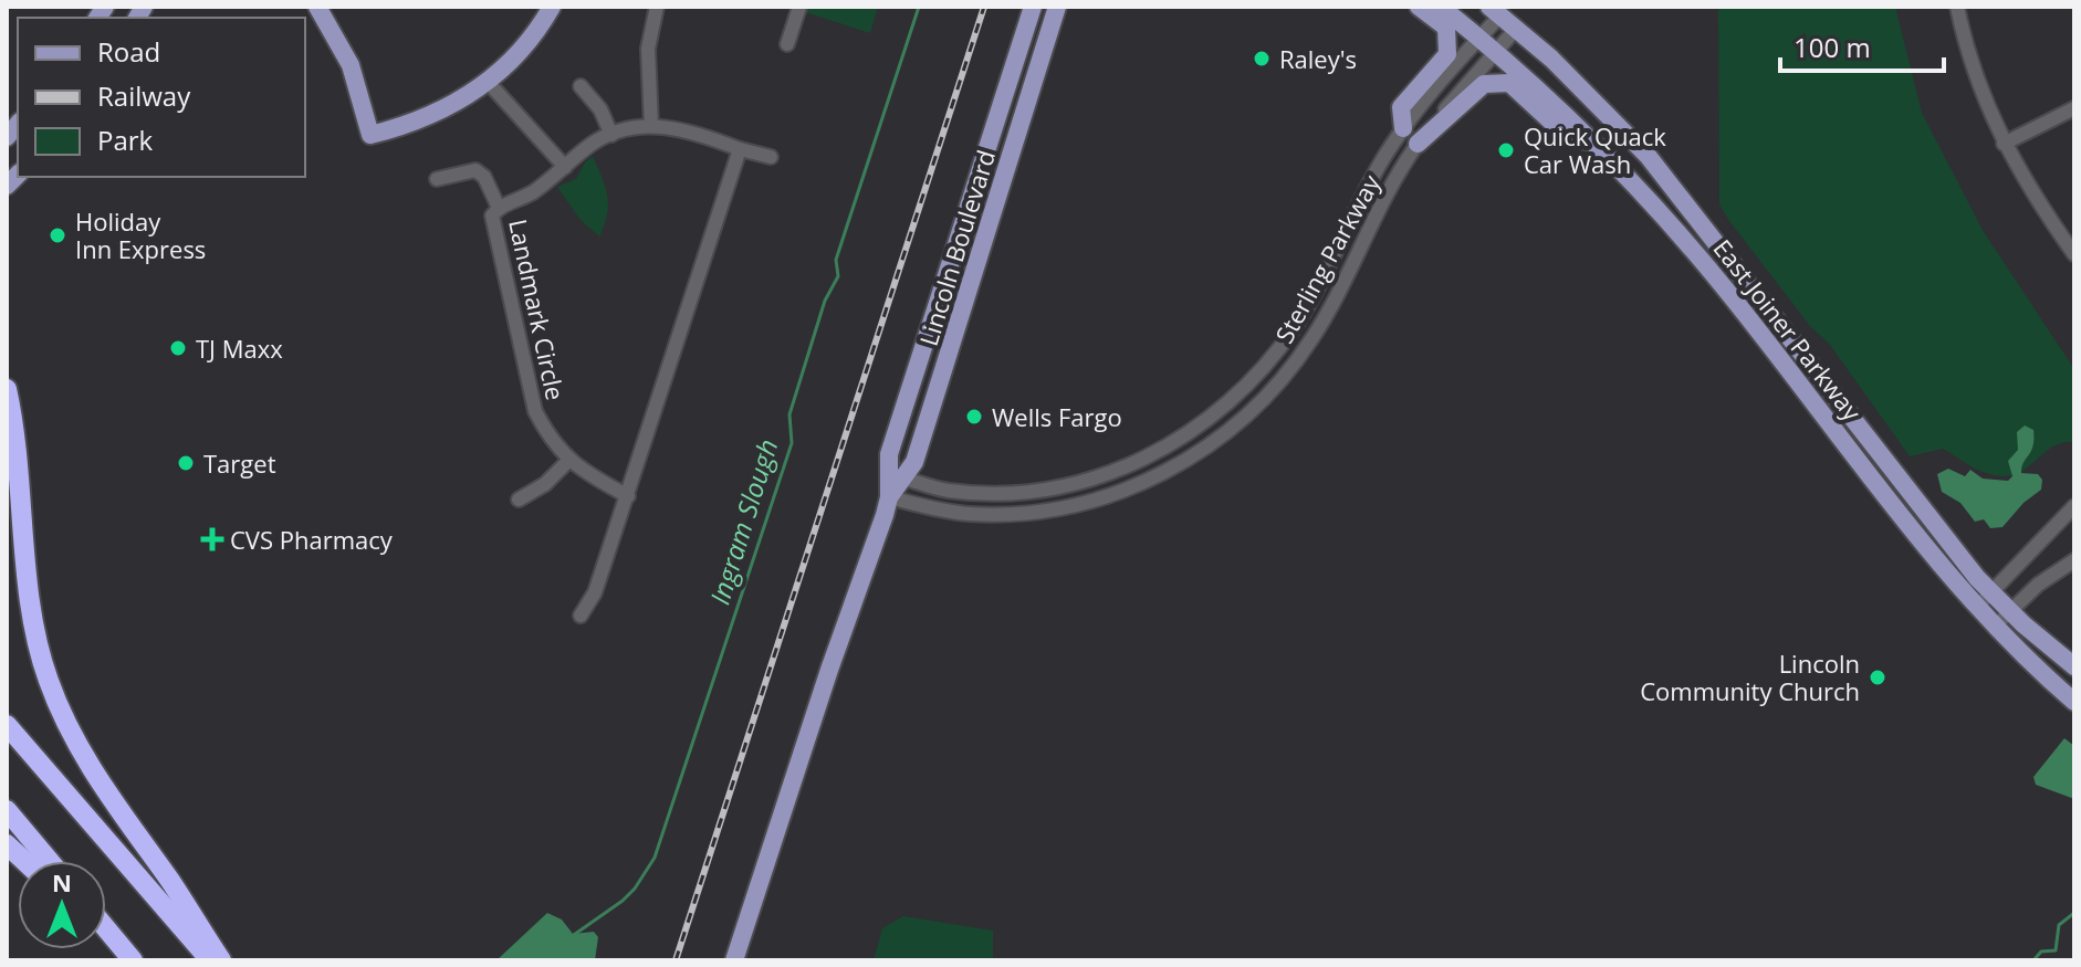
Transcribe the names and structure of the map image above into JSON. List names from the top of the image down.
{
  "streets": {
    "main road": ["Lincoln Boulevard", "East Joiner Parkway"],
    "street": ["Sterling Parkway", "Landmark Circle"]
  },
  "crossings": [
    ["Lincoln Boulevard", "Sterling Parkway"],
    ["Sterling Parkway", "East Joiner Parkway"]
  ],
  "water": ["Ingram Slough"],
  "places": {
    "other": [
      "Raley's",
      "Quick Quack Car Wash",
      "Holiday Inn Express",
      "TJ Maxx",
      "Wells Fargo",
      "Target",
      "Lincoln Community Church"
    ],
    "health": ["CVS Pharmacy"]
  },
  "legend": ["Road", "Railway", "Park"],
  "scale_bar": "100 m",
  "north": "top"
}
